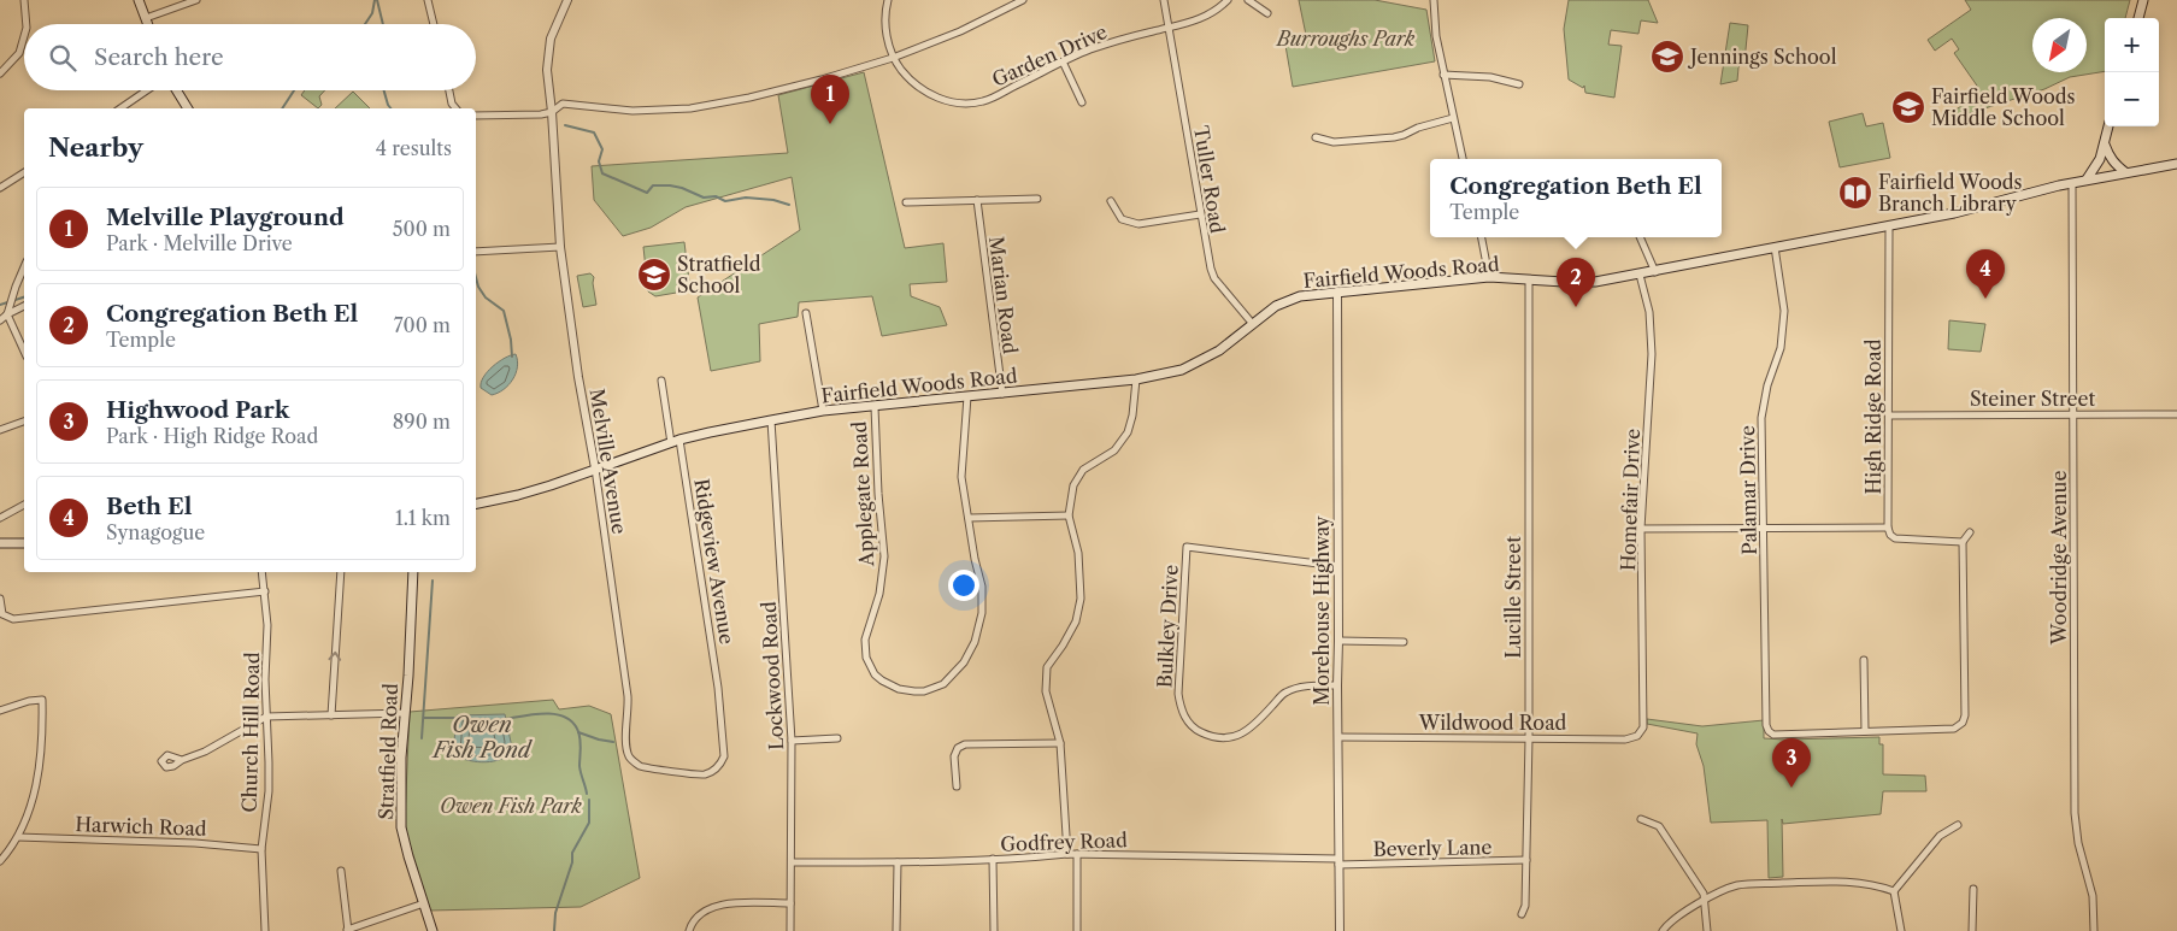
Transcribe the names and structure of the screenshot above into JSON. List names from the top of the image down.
{
  "streets": {
    "main road": ["Fairfield Woods Road", "Stratfield Road"],
    "street": [
      "Garden Drive",
      "Tuller Road",
      "Marian Road",
      "Steiner Street",
      "High Ridge Road",
      "Melville Avenue",
      "Palamar Drive",
      "Applegate Road",
      "Homefair Drive",
      "Woodridge Avenue",
      "Ridgeview Avenue",
      "Lucille Street",
      "Morehouse Highway",
      "Bulkley Drive",
      "Lockwood Road",
      "Wildwood Road",
      "Church Hill Road",
      "Harwich Road",
      "Godfrey Road",
      "Beverly Lane"
    ]
  },
  "crossings": [
    ["Garden Drive", "Tuller Road"],
    ["Tuller Road", "Fairfield Woods Road"],
    ["Fairfield Woods Road", "Marian Road"],
    ["Fairfield Woods Road", "High Ridge Road"],
    ["Fairfield Woods Road", "Melville Avenue"],
    ["Fairfield Woods Road", "Palamar Drive"],
    ["Fairfield Woods Road", "Applegate Road"],
    ["Fairfield Woods Road", "Homefair Drive"],
    ["Fairfield Woods Road", "Woodridge Avenue"],
    ["Fairfield Woods Road", "Ridgeview Avenue"],
    ["Fairfield Woods Road", "Lucille Street"],
    ["Fairfield Woods Road", "Morehouse Highway"],
    ["Fairfield Woods Road", "Lockwood Road"],
    ["Steiner Street", "High Ridge Road"],
    ["Steiner Street", "Woodridge Avenue"],
    ["Melville Avenue", "Ridgeview Avenue"],
    ["Homefair Drive", "Wildwood Road"],
    ["Lucille Street", "Wildwood Road"],
    ["Lucille Street", "Beverly Lane"],
    ["Morehouse Highway", "Bulkley Drive"],
    ["Morehouse Highway", "Wildwood Road"],
    ["Morehouse Highway", "Godfrey Road"],
    ["Morehouse Highway", "Beverly Lane"],
    ["Lockwood Road", "Godfrey Road"],
    ["Church Hill Road", "Harwich Road"],
    ["Godfrey Road", "Beverly Lane"]
  ],
  "water": ["Owen Fish Pond"],
  "parks": ["Burroughs Park", "Owen Fish Park"],
  "places": {
    "school or university": ["Jennings School", "Fairfield Woods Middle School", "Stratfield School"],
    "library": ["Fairfield Woods Branch Library"]
  },
  "north": "bottom left",
  "page": {
    "map_buttons": ["+", "−"],
    "search": "Search here",
    "pins": [
      "1",
      "4",
      "2",
      "3"
    ],
    "heading": ["Nearby", "4 results"],
    "popup": ["Congregation Beth El", "Temple"],
    "list": [
      {
        "mark": "1",
        "name": "Melville Playground",
        "note": "Park · Melville Drive",
        "value": "500 m"
      },
      {
        "mark": "2",
        "name": "Congregation Beth El",
        "note": "Temple",
        "value": "700 m"
      },
      {
        "mark": "3",
        "name": "Highwood Park",
        "note": "Park · High Ridge Road",
        "value": "890 m"
      },
      {
        "mark": "4",
        "name": "Beth El",
        "note": "Synagogue",
        "value": "1.1 km"
      }
    ]
  }
}
